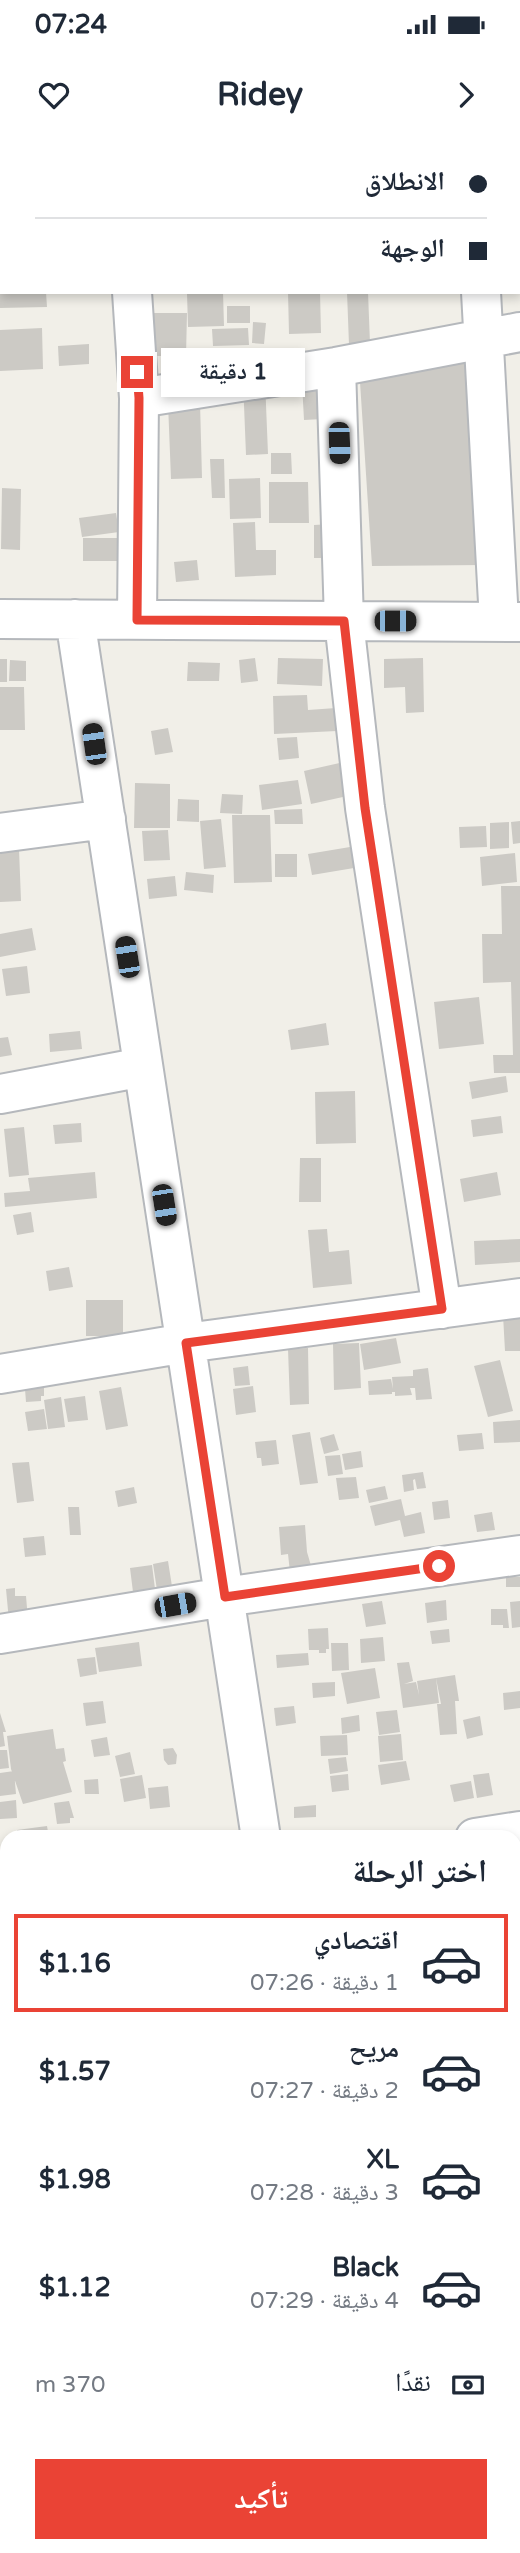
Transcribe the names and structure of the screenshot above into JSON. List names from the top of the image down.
{
  "page": {
    "status": "07:24",
    "header": "Ridey",
    "banner": ["الانطلاق", "الوجهة"],
    "bubble": "1 دقيقة",
    "heading": "اختر الرحلة",
    "list": [
      {
        "name": "اقتصادي",
        "note": "1 دقيقة · 07:26",
        "value": "$1.16"
      },
      {
        "name": "مريح",
        "note": "2 دقيقة · 07:27",
        "value": "$1.57"
      },
      {
        "name": "XL",
        "note": "3 دقيقة · 07:28",
        "value": "$1.98"
      },
      {
        "name": "Black",
        "note": "4 دقيقة · 07:29",
        "value": "$1.12"
      }
    ],
    "pay": ["نقدًا", "370 m"],
    "buttons": "تأكيد"
  }
}
